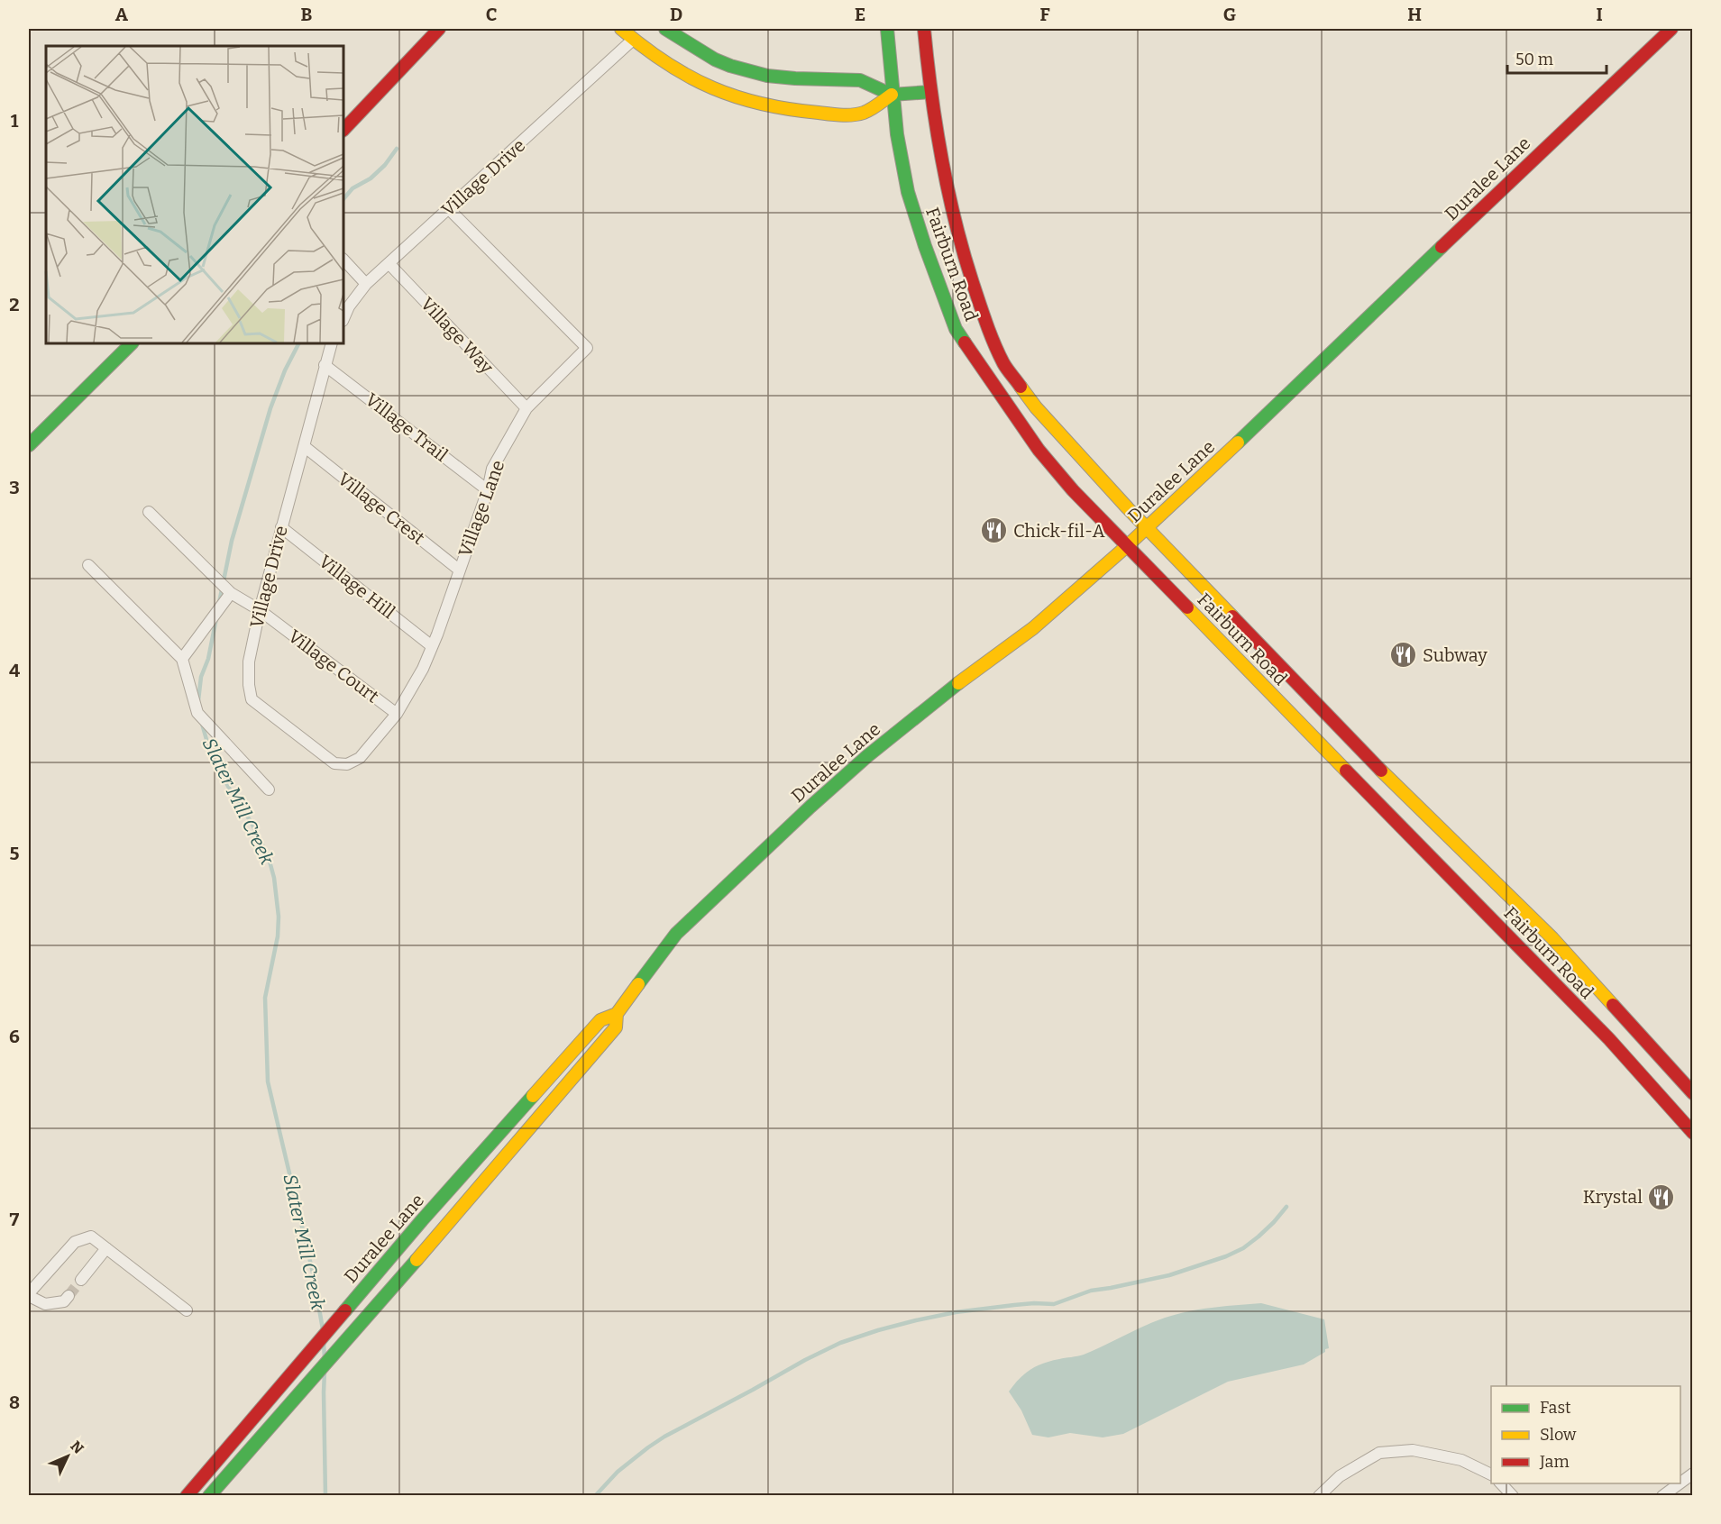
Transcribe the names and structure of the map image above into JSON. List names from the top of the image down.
{
  "streets": {
    "main road": ["Duralee Lane", "Fairburn Road"],
    "street": [
      "Village Drive",
      "Village Way",
      "Village Trail",
      "Village Crest",
      "Village Lane",
      "Village Hill",
      "Village Court"
    ]
  },
  "crossings": [
    ["Village Drive", "Village Way"],
    ["Village Drive", "Village Trail"],
    ["Village Drive", "Village Crest"],
    ["Village Drive", "Village Lane"],
    ["Village Drive", "Village Hill"],
    ["Village Drive", "Village Court"],
    ["Duralee Lane", "Fairburn Road"],
    ["Village Way", "Village Lane"],
    ["Village Trail", "Village Lane"],
    ["Village Crest", "Village Lane"],
    ["Village Lane", "Village Hill"],
    ["Village Lane", "Village Court"]
  ],
  "water": ["Slater Mill Creek"],
  "places": {
    "restaurant": ["Chick-fil-A", "Subway", "Krystal"]
  },
  "legend": ["Fast", "Slow", "Jam"],
  "scale_bar": "50 m",
  "north": "top right",
  "grid": {
    "columns": [
      "A",
      "B",
      "C",
      "D",
      "E",
      "F",
      "G",
      "H",
      "I"
    ],
    "rows": [
      "1",
      "2",
      "3",
      "4",
      "5",
      "6",
      "7",
      "8"
    ]
  }
}
